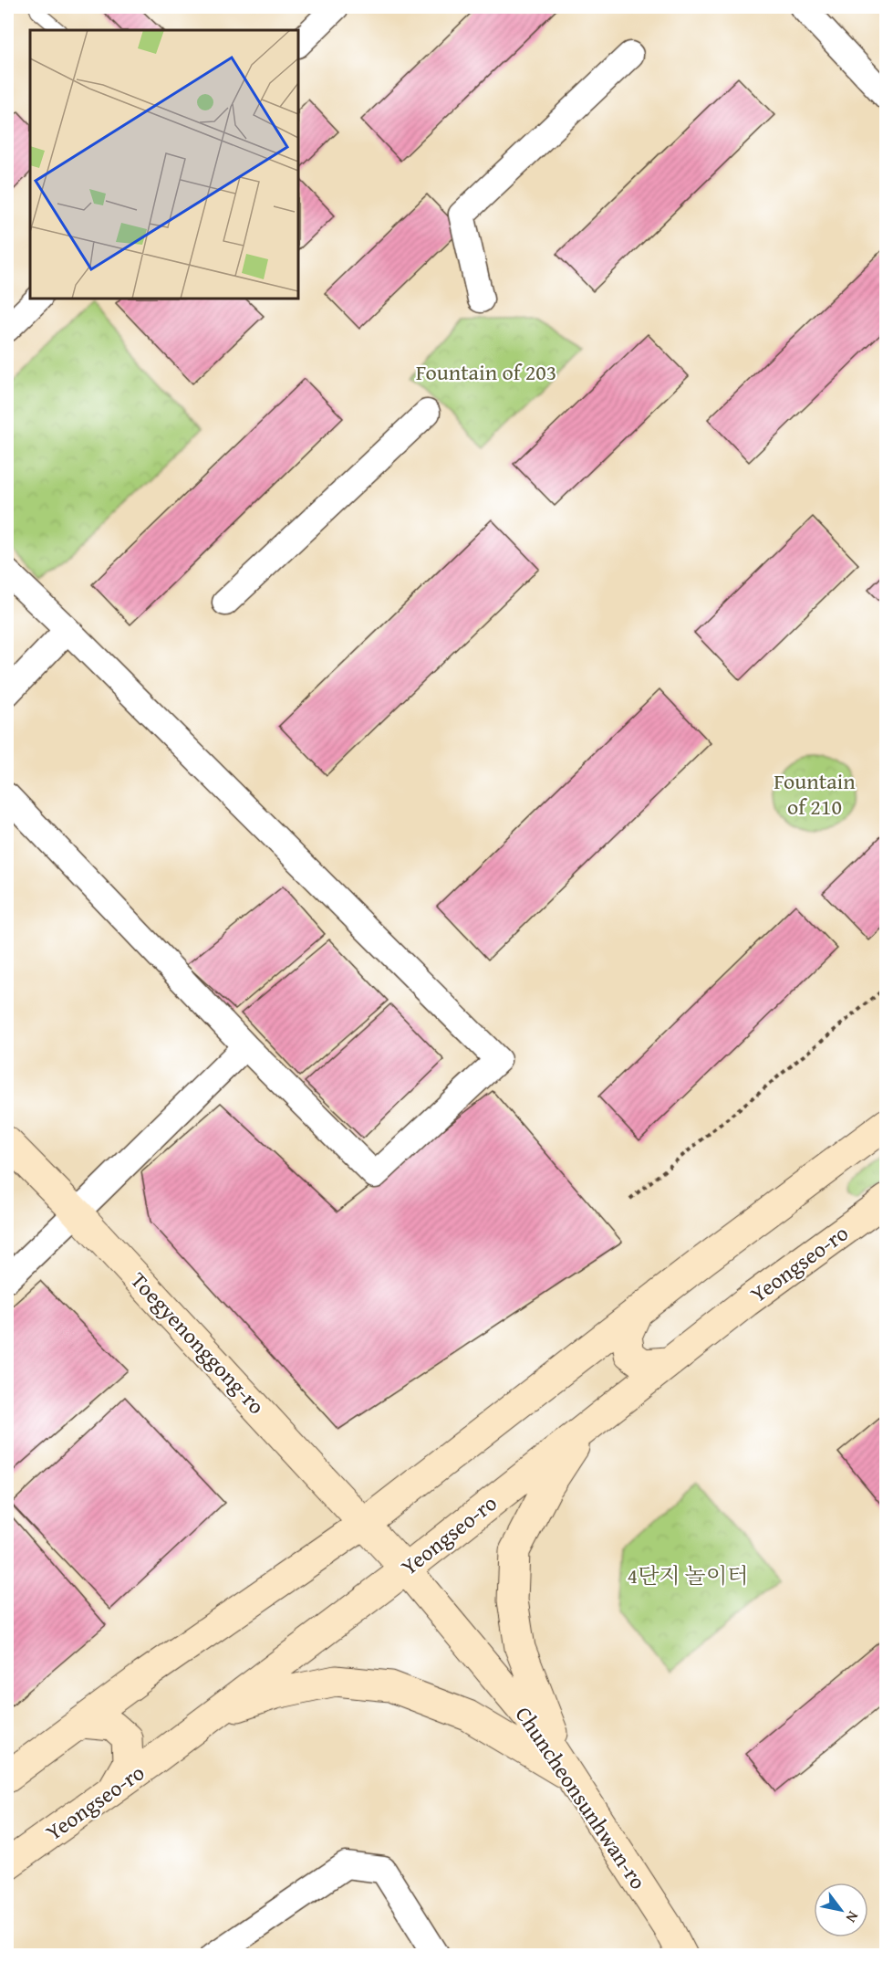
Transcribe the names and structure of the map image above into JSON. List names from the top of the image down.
{
  "streets": {
    "street": ["Yeongseo-ro", "Toegyenonggong-ro", "Chuncheonsunhwan-ro"]
  },
  "crossings": [
    ["Yeongseo-ro", "Chuncheonsunhwan-ro"],
    ["Toegyenonggong-ro", "Chuncheonsunhwan-ro"]
  ],
  "parks": ["Fountain of 203", "Fountain of 210", "4단지 놀이터"],
  "north": "bottom right"
}
